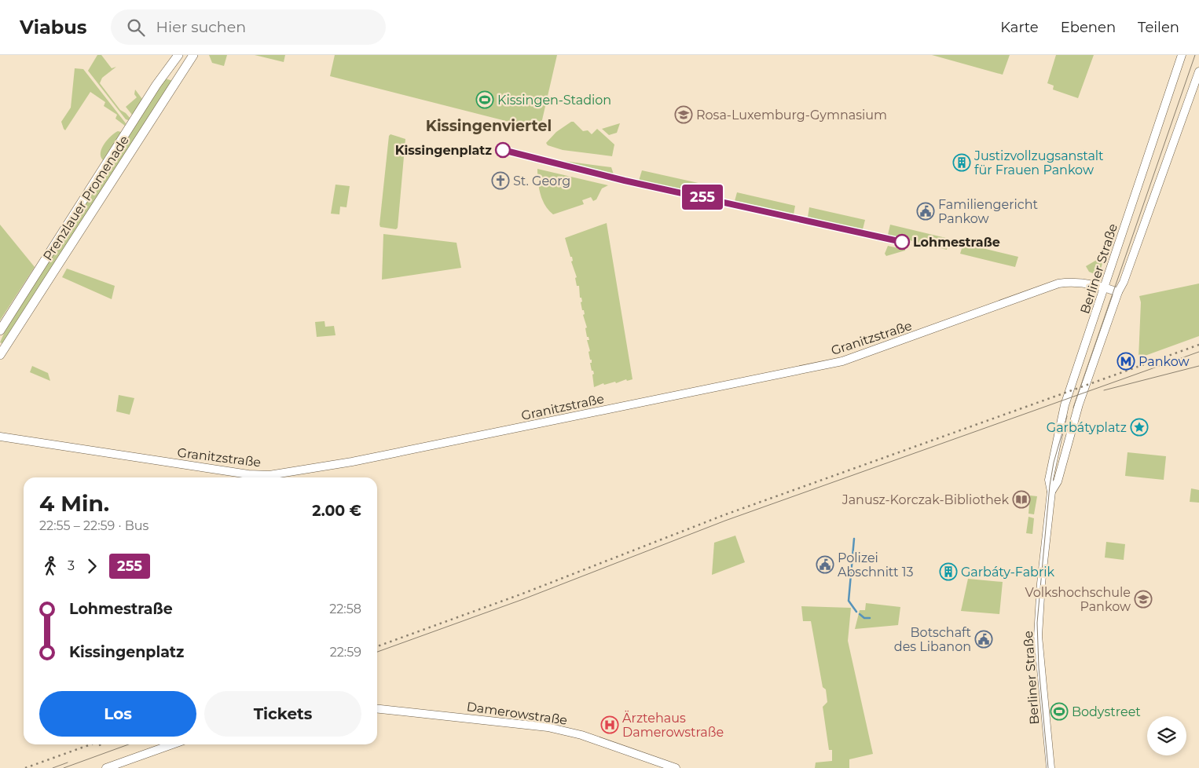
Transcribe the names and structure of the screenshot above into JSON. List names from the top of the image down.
{
  "streets": {
    "main road": [
      "Prenzlauer Promenade",
      "Berliner Straße",
      "Granitzstraße",
      "Damerowstraße"
    ]
  },
  "crossings": [
    ["Berliner Straße", "Granitzstraße"]
  ],
  "districts": ["Kissingenviertel"],
  "places": {
    "sports": ["Kissingen-Stadion", "Bodystreet"],
    "school or university": ["Rosa-Luxemburg-Gymnasium", "Volkshochschule Pankow"],
    "other": ["Kissingenplatz", "Lohmestraße"],
    "building": ["Justizvollzugsanstalt für Frauen Pankow", "Garbáty-Fabrik"],
    "church": ["St. Georg"],
    "public building": ["Familiengericht Pankow", "Polizei Abschnitt 13", "Botschaft des Libanon"],
    "metro station": ["Pankow"],
    "place": ["Garbátyplatz"],
    "library": ["Janusz-Korczak-Bibliothek"],
    "hospital": ["Ärztehaus Damerowstraße"]
  },
  "lines": ["bus line 255"],
  "page": {
    "header": "Viabus",
    "search": "Hier suchen",
    "nav": ["Karte", "Ebenen", "Teilen"],
    "on_map": "255",
    "heading": ["4 Min.", "22:55 – 22:59 · Bus", "2.00 €"],
    "legs": ["3", "255"],
    "list": [
      {
        "name": "Lohmestraße",
        "value": "22:58"
      },
      {
        "name": "Kissingenplatz",
        "value": "22:59"
      }
    ],
    "buttons": ["Los", "Tickets"]
  }
}
